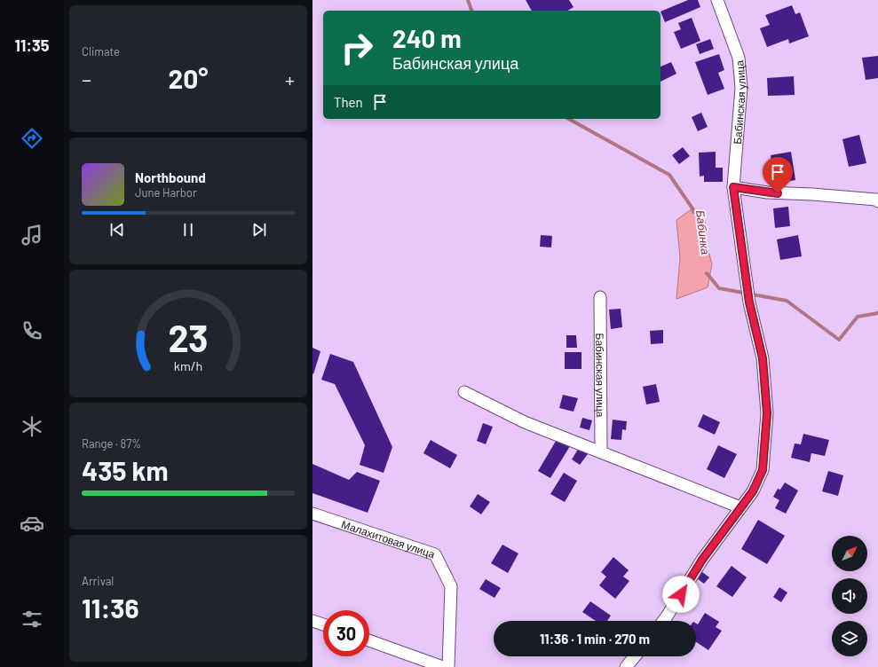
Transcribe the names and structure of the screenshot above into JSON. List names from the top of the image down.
{
  "streets": {
    "street": ["Бабинская улица", "Малахитовая улица"]
  },
  "water": ["Бабинка"],
  "north": "top right",
  "page": {
    "tabs": "11:35",
    "tile": [
      "Climate",
      ["Range · 87%", "435 km"],
      ["Arrival", "11:36"]
    ],
    "turn": ["240 m", "Бабинская улица"],
    "heat": ["−", "20°", "+"],
    "then": "Then",
    "song": ["Northbound", "June Harbor"],
    "limit": "30",
    "trip": "11:36 · 1 min · 270 m",
    "gauge": ["23", "km/h"]
  }
}
